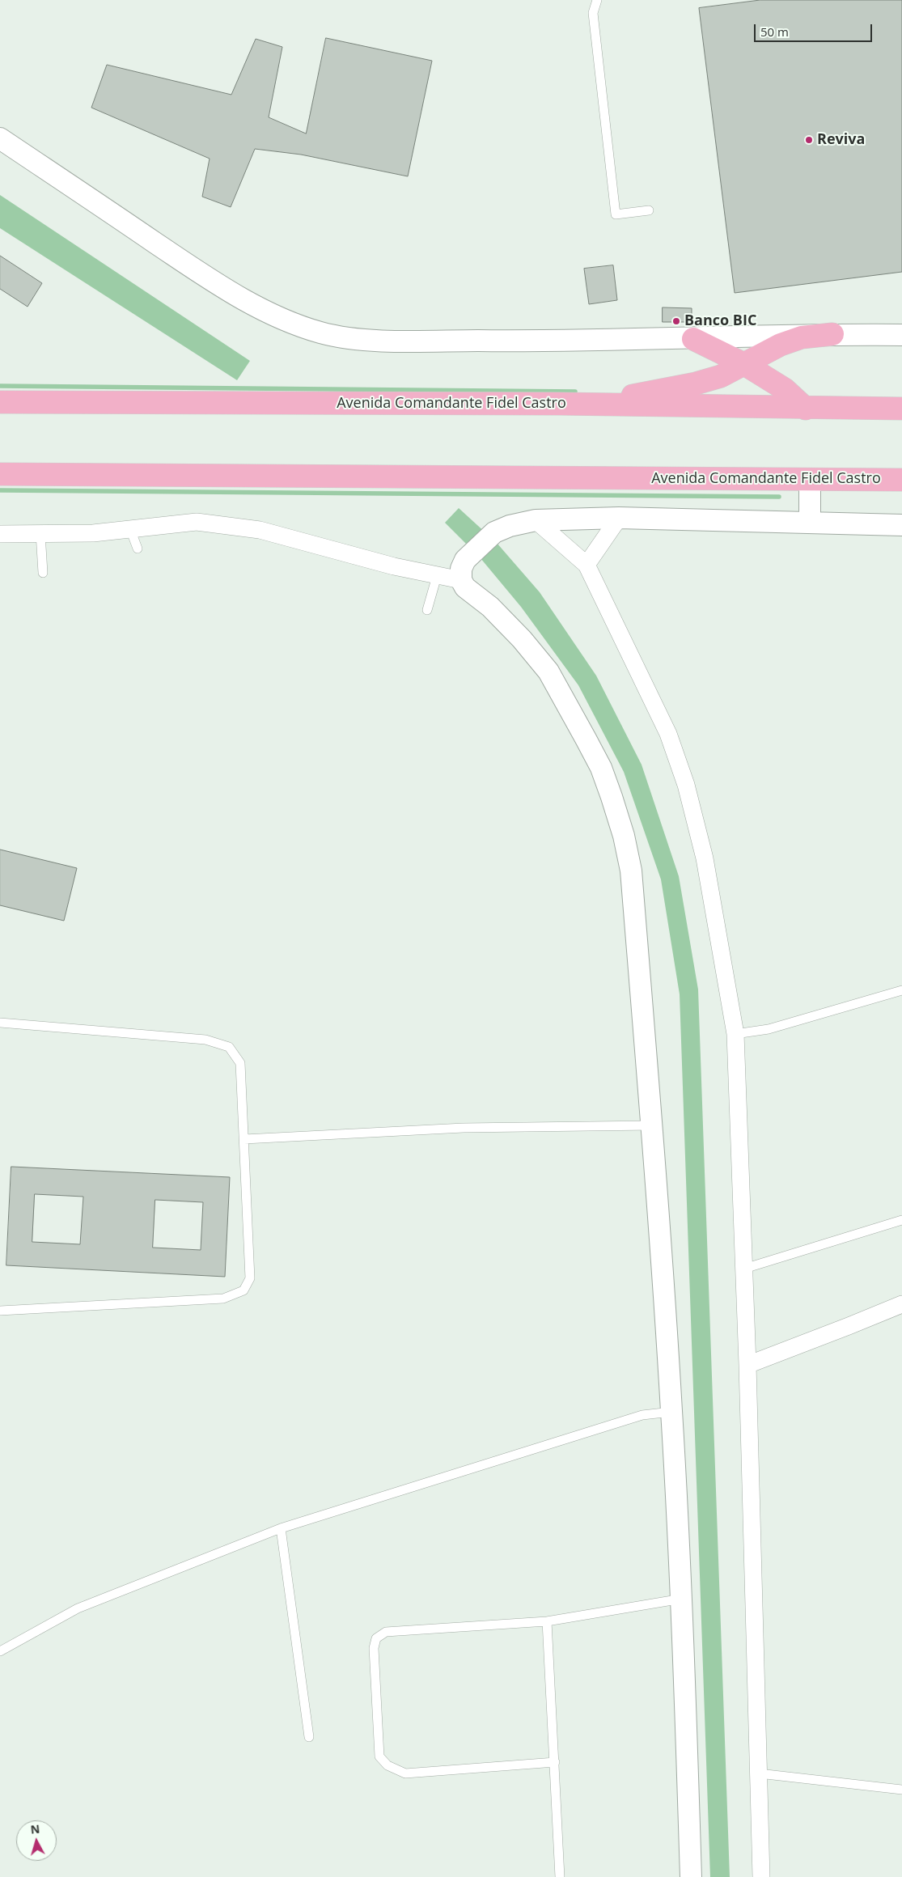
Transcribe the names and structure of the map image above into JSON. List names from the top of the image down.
{
  "streets": {
    "highway": ["Avenida Comandante Fidel Castro"]
  },
  "places": ["Reviva", "Banco BIC"],
  "scale_bar": "50 m",
  "north": "top"
}
